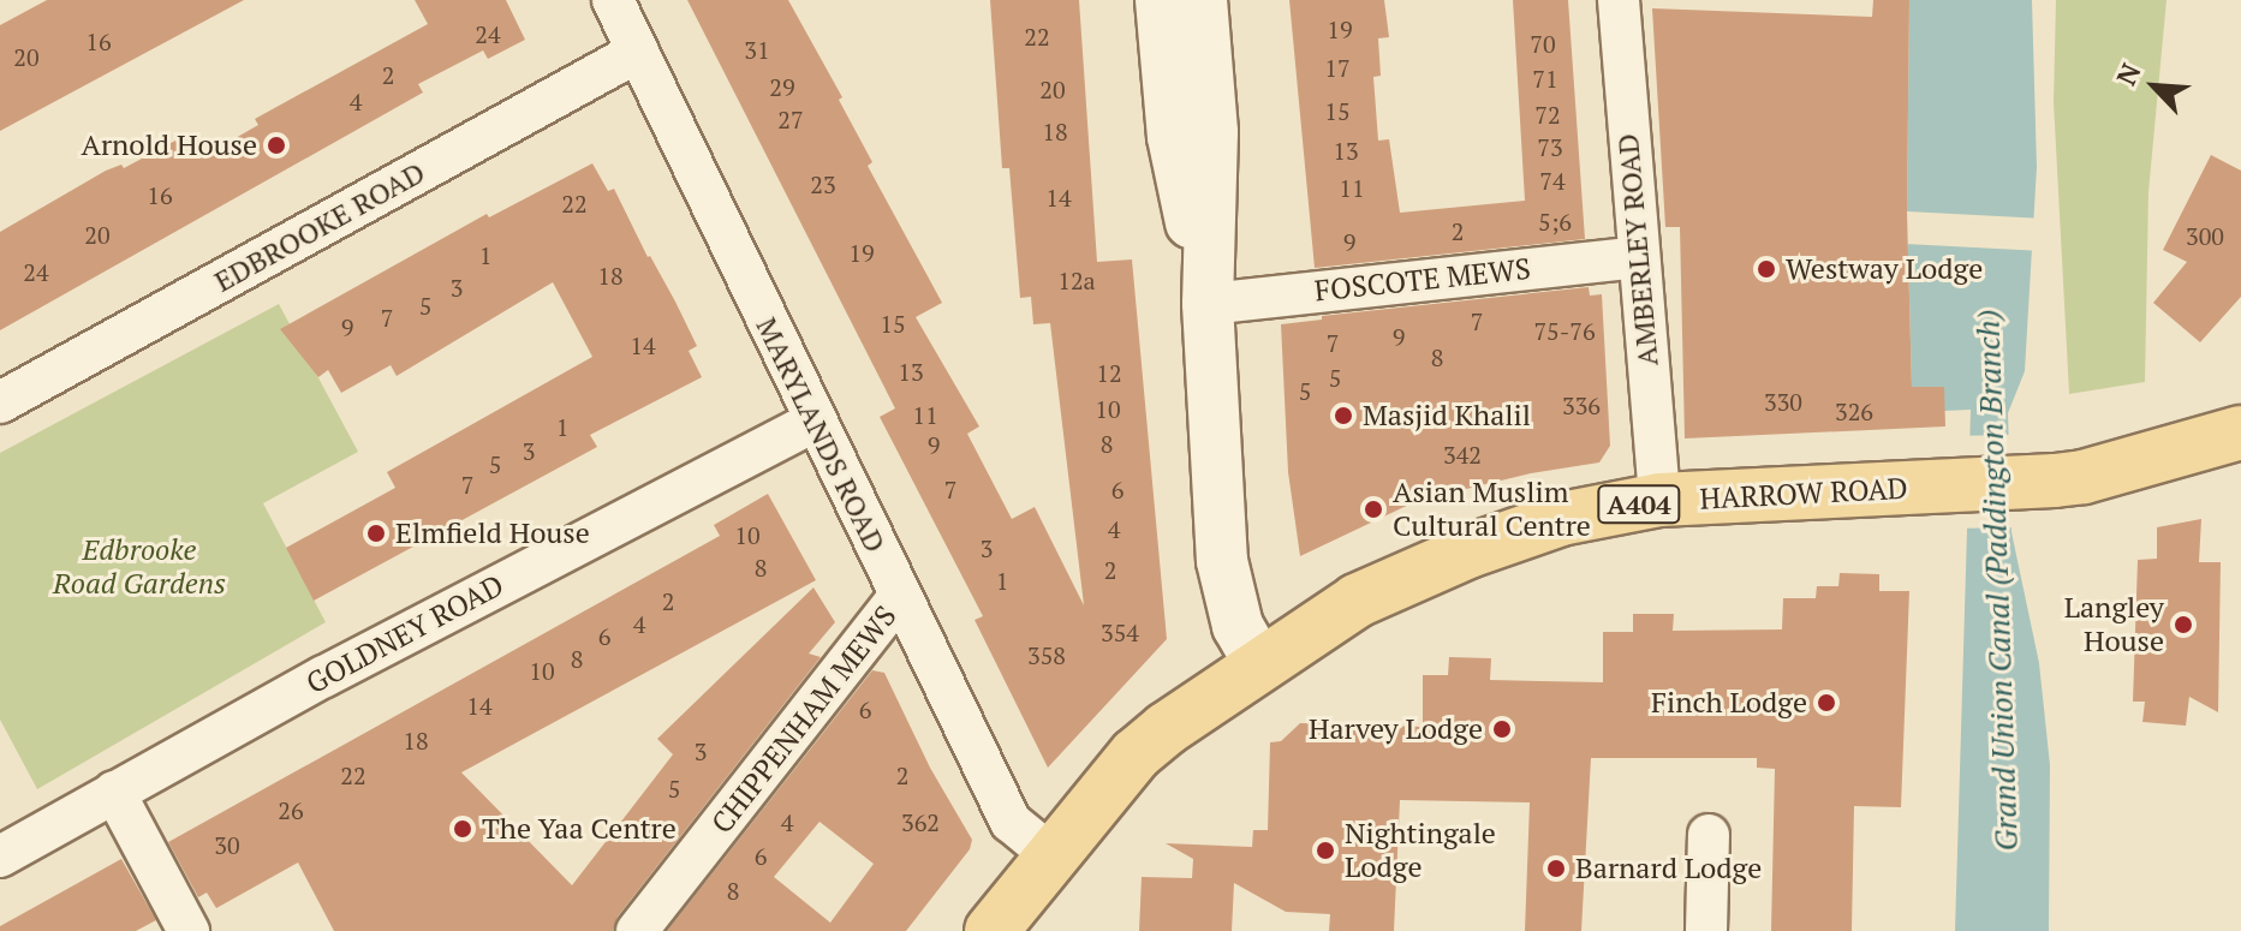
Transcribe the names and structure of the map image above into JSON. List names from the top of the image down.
{
  "streets": {
    "main road": ["HARROW ROAD", "A404"],
    "street": [
      "EDBROOKE ROAD",
      "AMBERLEY ROAD",
      "FOSCOTE MEWS",
      "MARYLANDS ROAD",
      "GOLDNEY ROAD",
      "CHIPPENHAM MEWS"
    ]
  },
  "crossings": [
    ["EDBROOKE ROAD", "MARYLANDS ROAD"],
    ["AMBERLEY ROAD", "FOSCOTE MEWS"],
    ["AMBERLEY ROAD", "HARROW ROAD"],
    ["MARYLANDS ROAD", "HARROW ROAD"],
    ["MARYLANDS ROAD", "GOLDNEY ROAD"],
    ["MARYLANDS ROAD", "CHIPPENHAM MEWS"]
  ],
  "water": ["Grand Union Canal (Paddington Branch)"],
  "parks": ["Edbrooke Road Gardens"],
  "places": [
    "Arnold House",
    "Westway Lodge",
    "Masjid Khalil",
    "Asian Muslim Cultural Centre",
    "Elmfield House",
    "Langley House",
    "Finch Lodge",
    "Harvey Lodge",
    "The Yaa Centre",
    "Nightingale Lodge",
    "Barnard Lodge"
  ],
  "house_numbers": [
    "19",
    "24",
    "22",
    "16",
    "70",
    "31",
    "20",
    "17",
    "2",
    "71",
    "29",
    "20",
    "4",
    "15",
    "72",
    "27",
    "18",
    "73",
    "13",
    "74",
    "23",
    "11",
    "16",
    "14",
    "22",
    "5;6",
    "2",
    "20",
    "300",
    "9",
    "19",
    "1",
    "24",
    "18",
    "12a",
    "3",
    "5",
    "7",
    "7",
    "15",
    "9",
    "75-76",
    "9",
    "7",
    "14",
    "8",
    "13",
    "12",
    "5",
    "5",
    "330",
    "336",
    "10",
    "326",
    "11",
    "1",
    "8",
    "9",
    "3",
    "342",
    "5",
    "7",
    "7",
    "6",
    "4",
    "10",
    "3",
    "8",
    "2",
    "1",
    "2",
    "4",
    "354",
    "6",
    "358",
    "8",
    "10",
    "14",
    "6",
    "18",
    "3",
    "22",
    "2",
    "5",
    "26",
    "4",
    "362",
    "30",
    "6",
    "8"
  ],
  "north": "top left"
}
